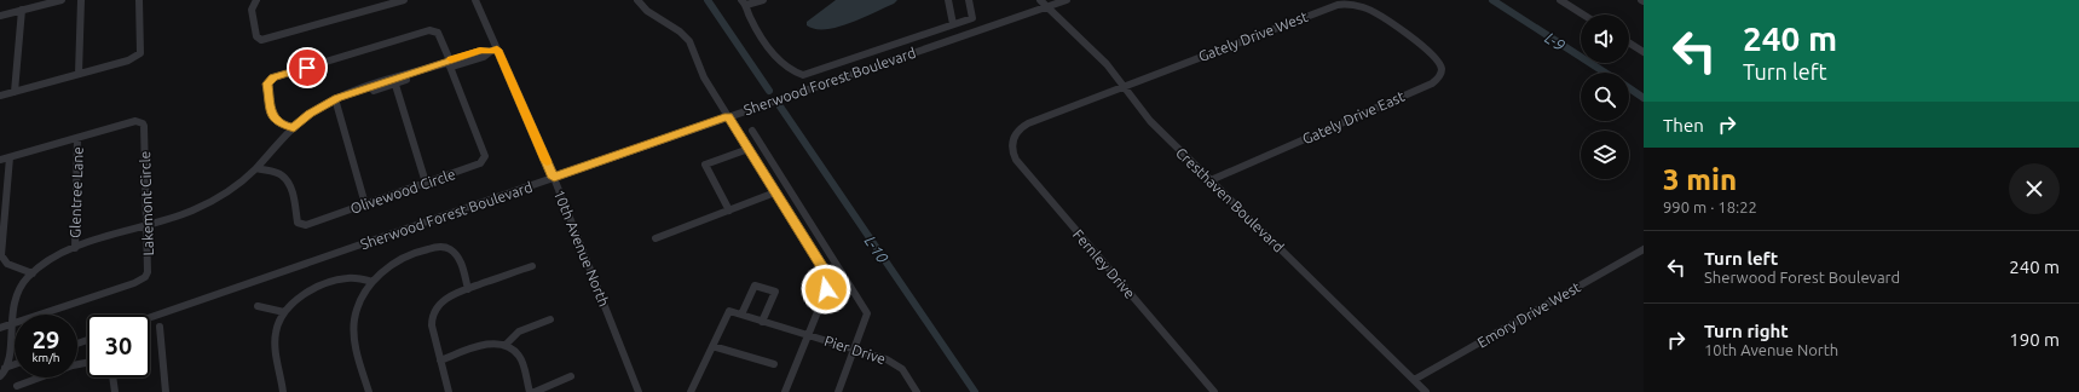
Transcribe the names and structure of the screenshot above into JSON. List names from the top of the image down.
{
  "streets": {
    "street": [
      "Gately Drive West",
      "Sherwood Forest Boulevard",
      "Gately Drive East",
      "Olivewood Circle",
      "Glentree Lane",
      "Cresthaven Boulevard",
      "Lakemont Circle",
      "10th Avenue North",
      "Fernley Drive",
      "Emory Drive West",
      "Pier Drive"
    ]
  },
  "crossings": [
    ["Gately Drive West", "Gately Drive East"],
    ["Gately Drive West", "Cresthaven Boulevard"],
    ["Gately Drive West", "Fernley Drive"],
    ["Sherwood Forest Boulevard", "Cresthaven Boulevard"],
    ["Sherwood Forest Boulevard", "10th Avenue North"],
    ["Gately Drive East", "Cresthaven Boulevard"],
    ["Glentree Lane", "Lakemont Circle"],
    ["Cresthaven Boulevard", "Emory Drive West"]
  ],
  "water": ["L-9", "L-10"],
  "page": {
    "turn": ["240 m", "Turn left"],
    "then": "Then",
    "heading": ["3 min", "990 m · 18:22"],
    "list": [
      {
        "name": "Turn left",
        "note": "Sherwood Forest Boulevard",
        "value": "240 m"
      },
      {
        "name": "Turn right",
        "note": "10th Avenue North",
        "value": "190 m"
      }
    ],
    "speed": "29 km/h",
    "limit": "30"
  }
}
